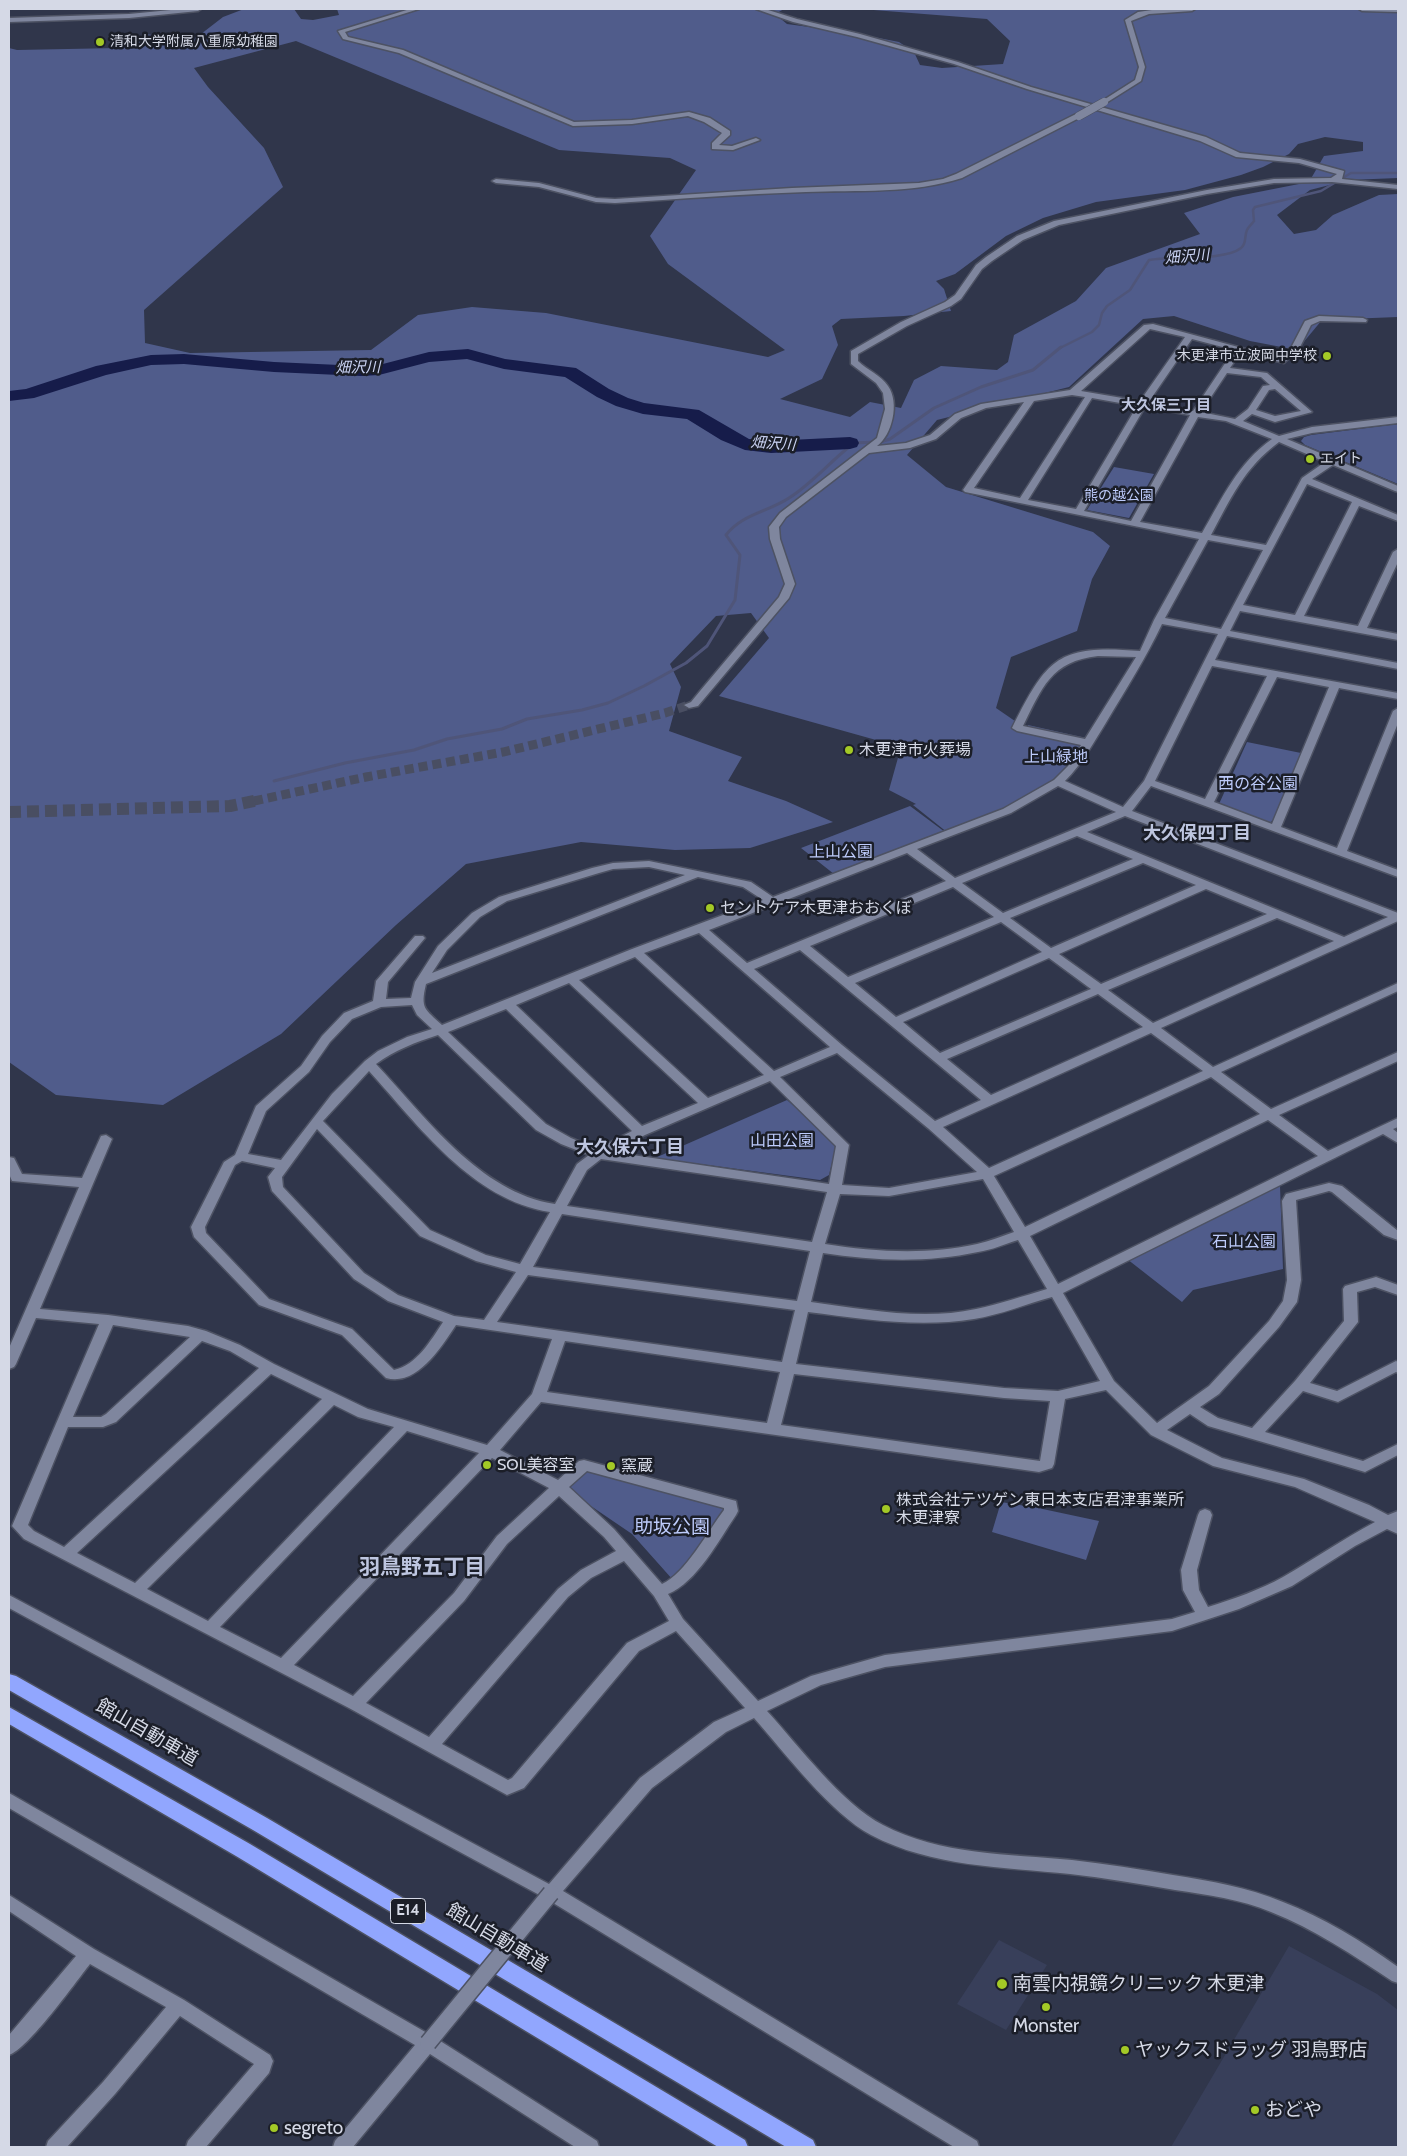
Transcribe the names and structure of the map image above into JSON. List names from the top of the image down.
{
  "streets": {
    "highway": ["館山自動車道", "E14"]
  },
  "districts": [
    "大久保三丁目",
    "大久保四丁目",
    "大久保六丁目",
    "羽鳥野五丁目"
  ],
  "water": ["畑沢川"],
  "parks": [
    "熊の越公園",
    "上山緑地",
    "西の谷公園",
    "上山公園",
    "山田公園",
    "石山公園",
    "助坂公園"
  ],
  "places": [
    "清和大学附属八重原幼稚園",
    "木更津市立波岡中学校",
    "エイト",
    "木更津市火葬場",
    "セントケア木更津おおくぼ",
    "SOL美容室",
    "窯蔵",
    "株式会社テツゲン東日本支店君津事業所 木更津寮",
    "南雲内視鏡クリニック 木更津",
    "Monster",
    "ヤックスドラッグ 羽鳥野店",
    "おどや",
    "segreto"
  ]
}
